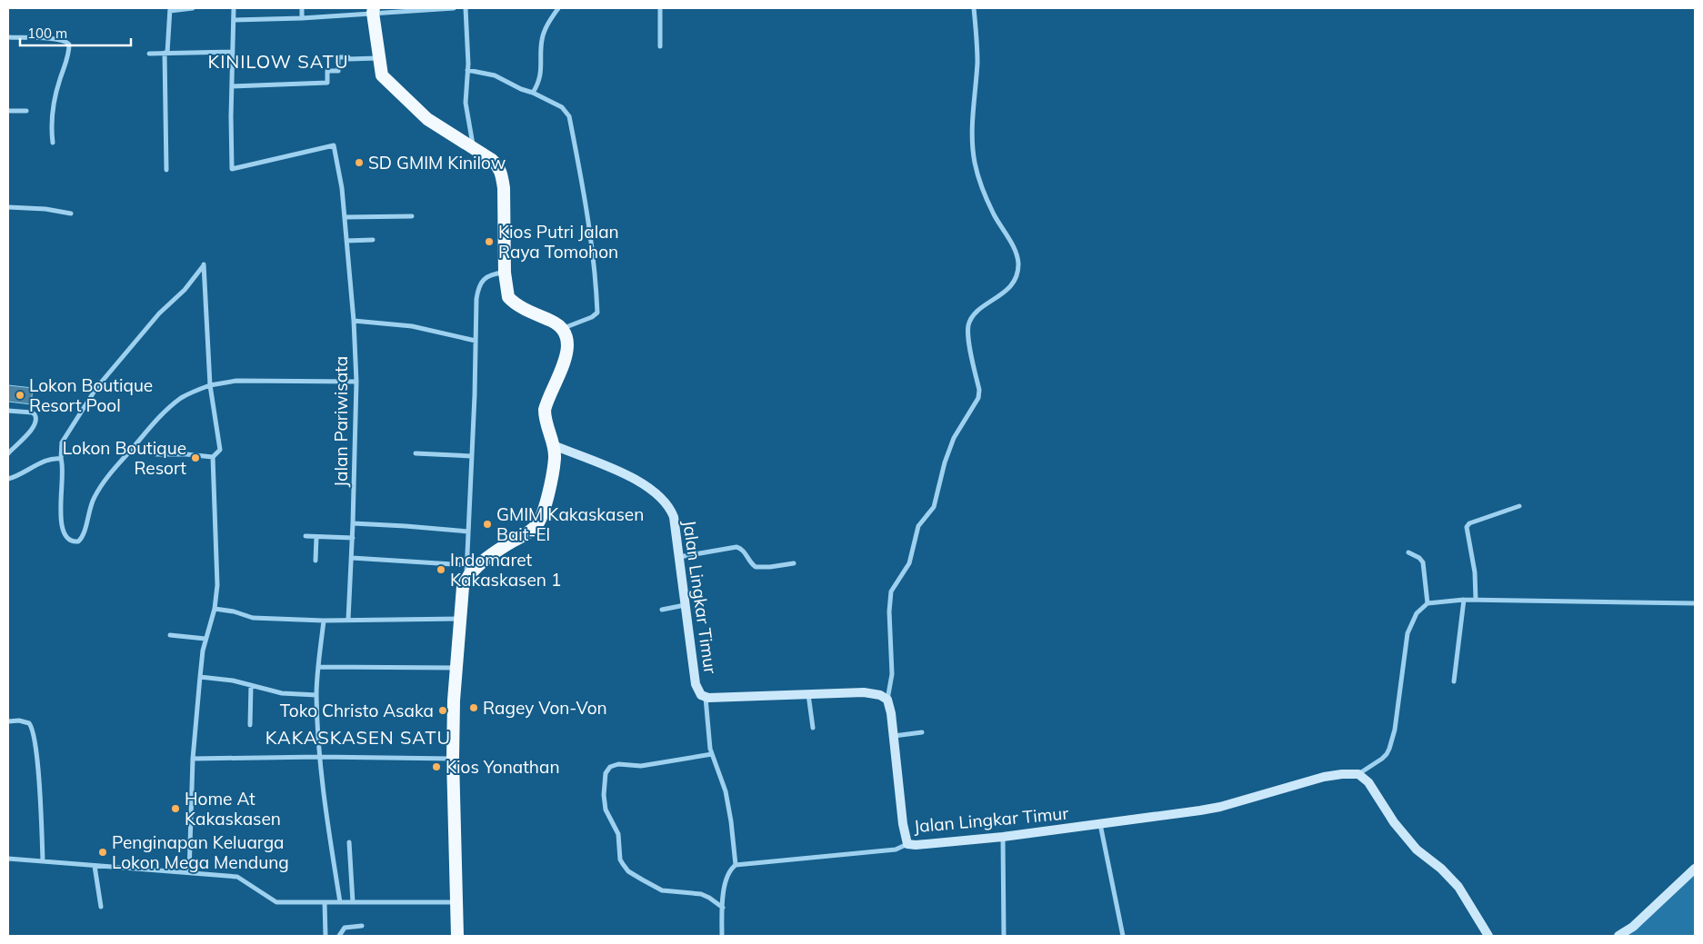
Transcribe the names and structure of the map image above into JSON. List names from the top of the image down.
{
  "streets": {
    "main road": ["Jalan Lingkar Timur"],
    "street": ["Jalan Pariwisata"]
  },
  "districts": ["KINILOW SATU", "KAKASKASEN SATU"],
  "places": [
    "SD GMIM Kinilow",
    "Kios Putri Jalan Raya Tomohon",
    "Lokon Boutique Resort Pool",
    "Lokon Boutique Resort",
    "GMIM Kakaskasen Bait-El",
    "Indomaret Kakaskasen 1",
    "Ragey Von-Von",
    "Toko Christo Asaka",
    "Kios Yonathan",
    "Home At Kakaskasen",
    "Penginapan Keluarga Lokon Mega Mendung"
  ],
  "scale_bar": "100 m"
}
